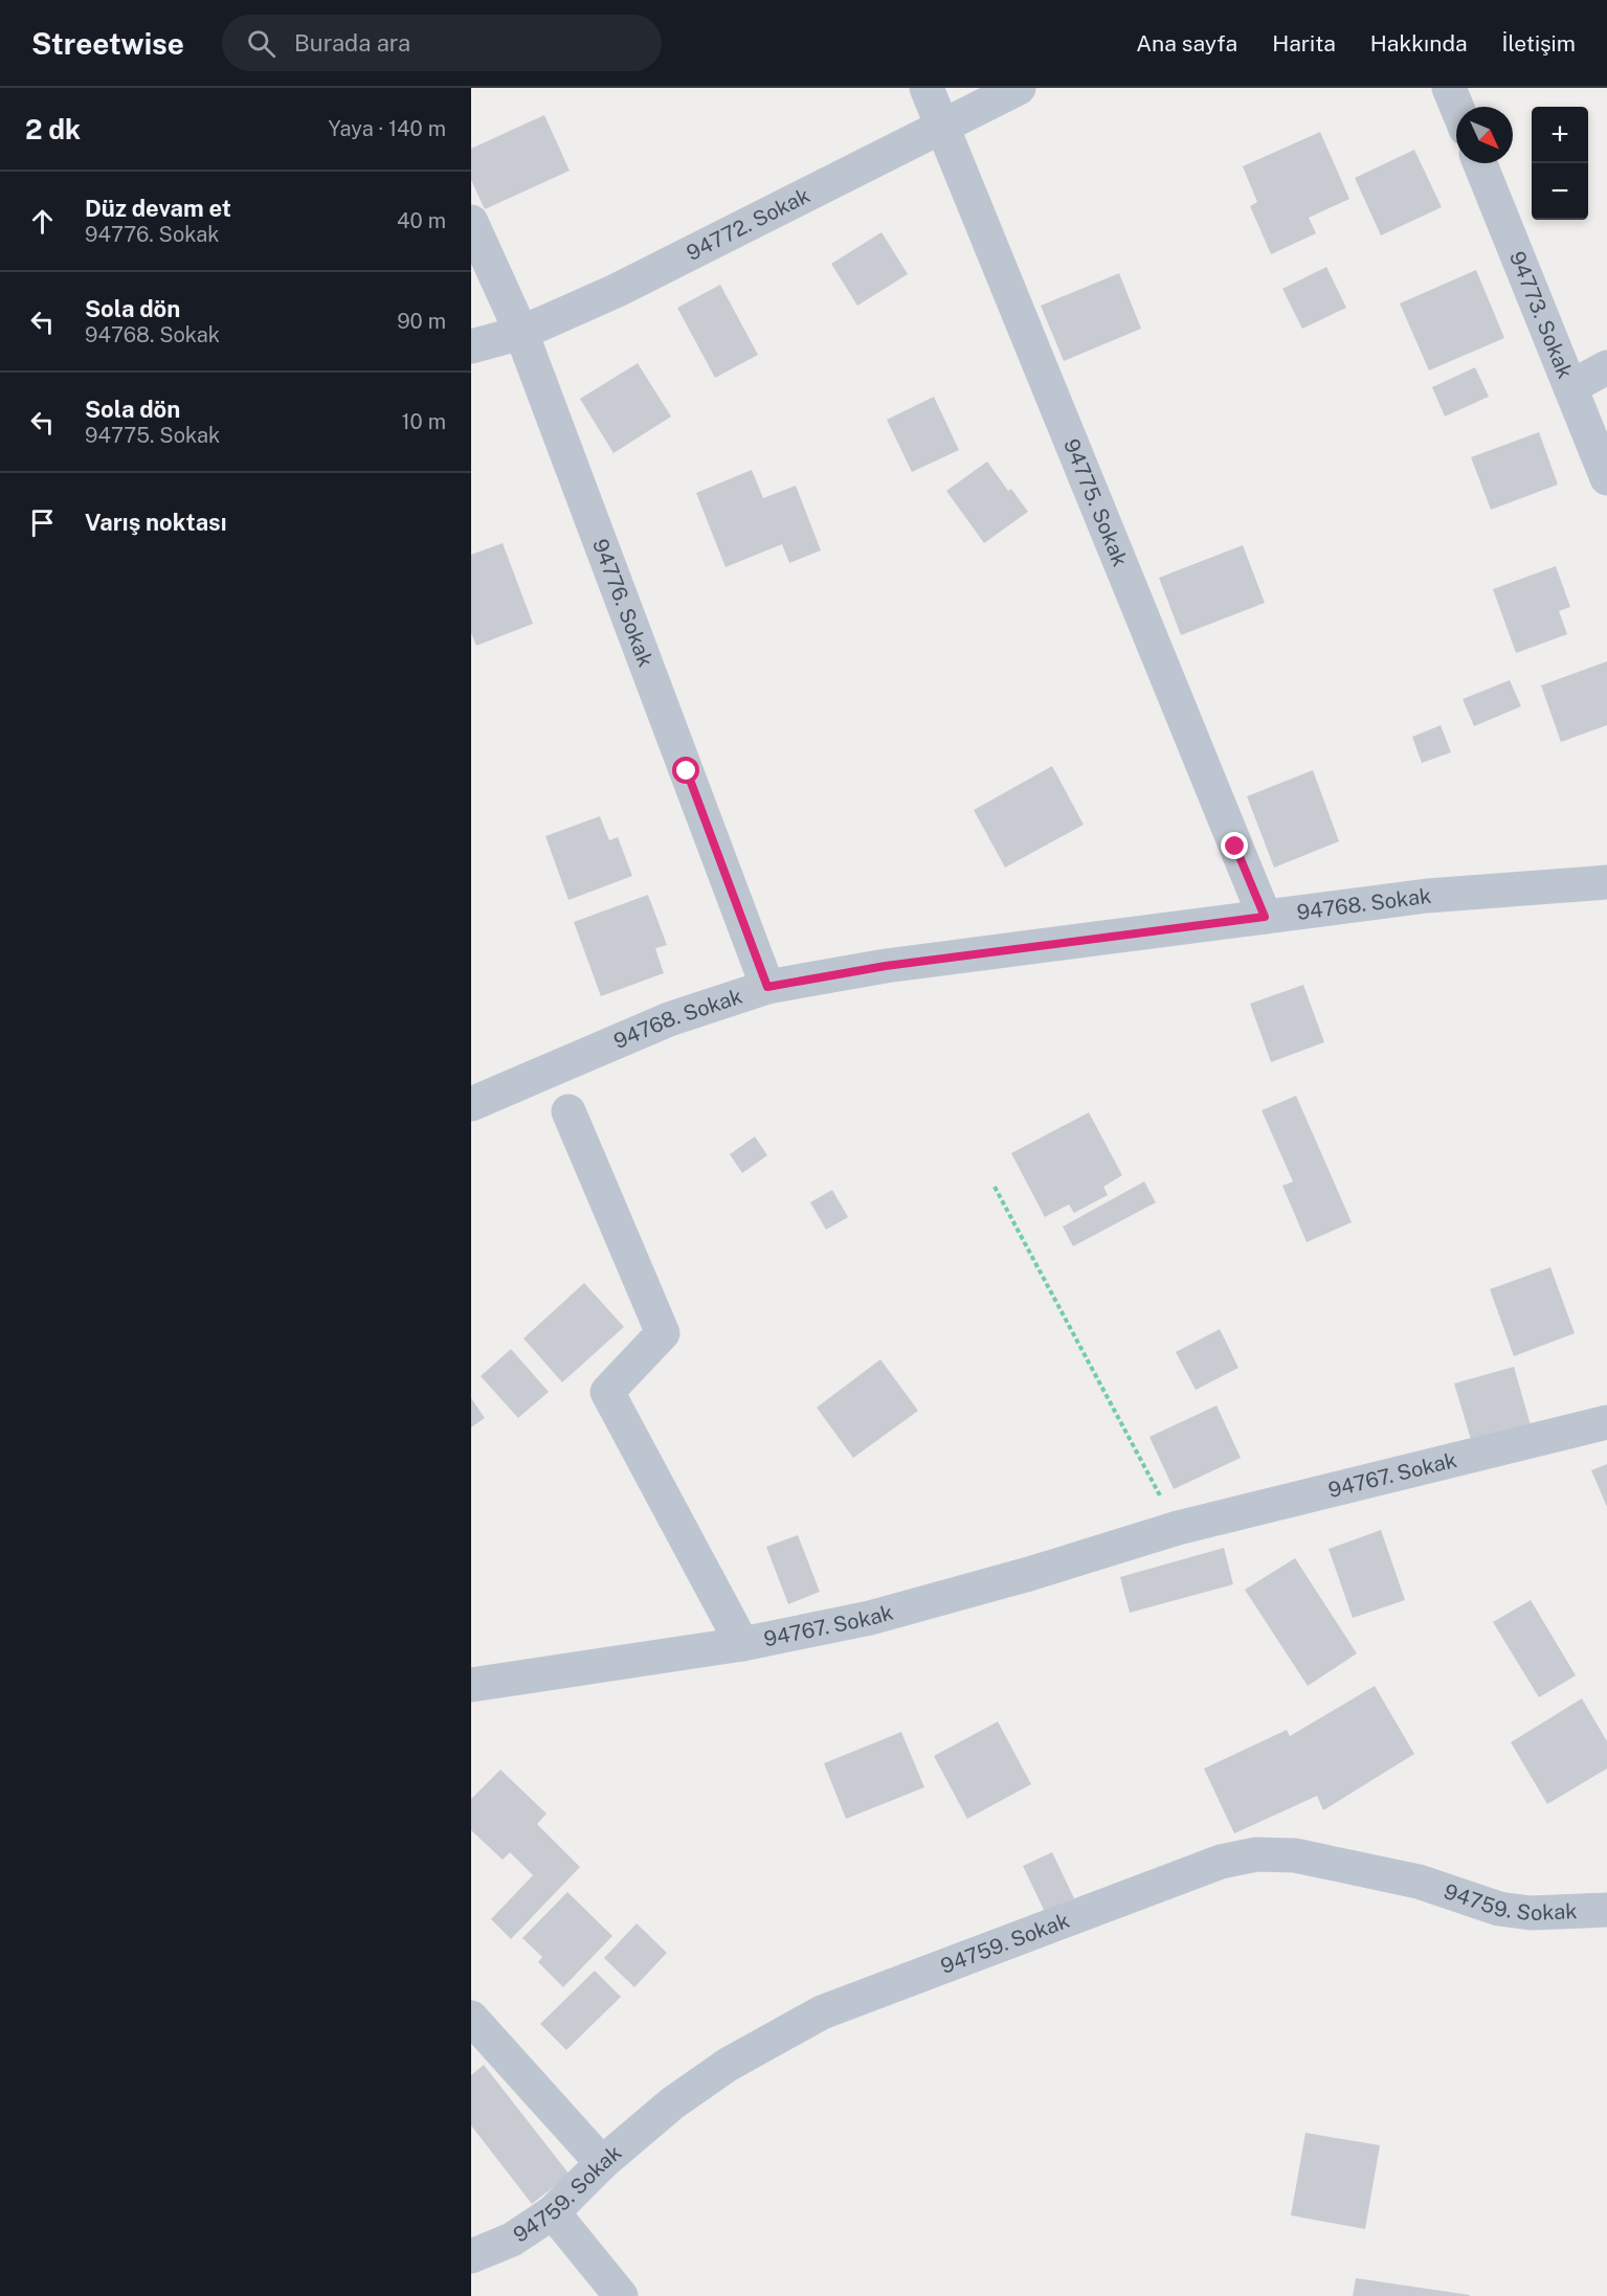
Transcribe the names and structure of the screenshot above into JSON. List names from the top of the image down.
{
  "streets": {
    "street": [
      "94772. Sokak",
      "94773. Sokak",
      "94775. Sokak",
      "94776. Sokak",
      "94768. Sokak",
      "94767. Sokak",
      "94759. Sokak"
    ]
  },
  "crossings": [
    ["94772. Sokak", "94775. Sokak"],
    ["94772. Sokak", "94776. Sokak"],
    ["94775. Sokak", "94768. Sokak"],
    ["94776. Sokak", "94768. Sokak"]
  ],
  "north": "bottom right",
  "page": {
    "header": "Streetwise",
    "search": "Burada ara",
    "nav": [
      "Ana sayfa",
      "Harita",
      "Hakkında",
      "İletişim"
    ],
    "heading": ["2 dk", "Yaya · 140 m"],
    "map_buttons": ["+", "−"],
    "list": [
      ["Düz devam et", "94776. Sokak", "40 m"],
      ["Sola dön", "94768. Sokak", "90 m"],
      ["Sola dön", "94775. Sokak", "10 m"],
      "Varış noktası"
    ]
  }
}
